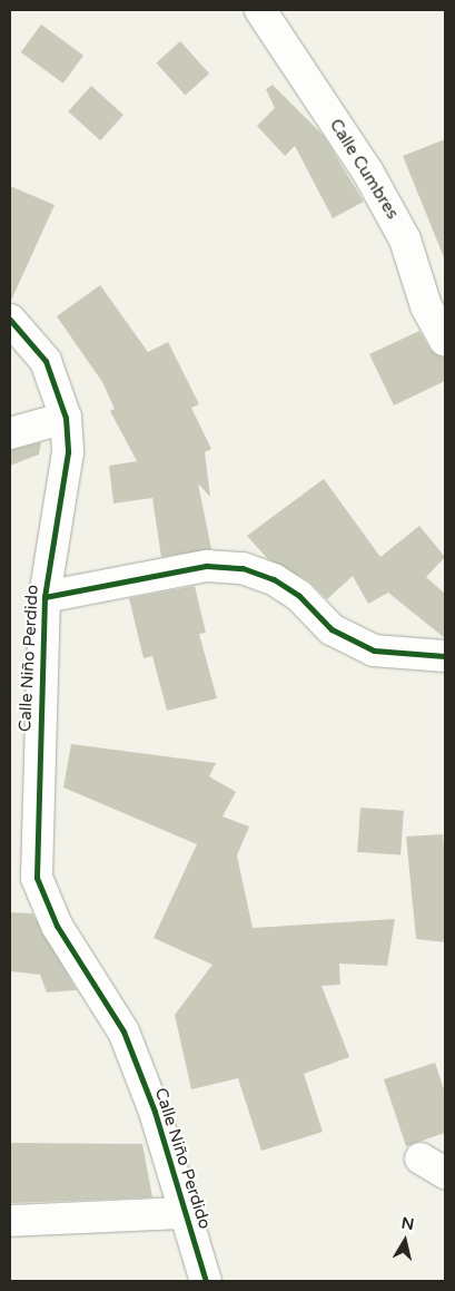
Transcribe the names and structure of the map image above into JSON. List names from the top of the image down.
{
  "streets": {
    "street": ["Calle Cumbres", "Calle Niño Perdido"]
  },
  "north": "top"
}
